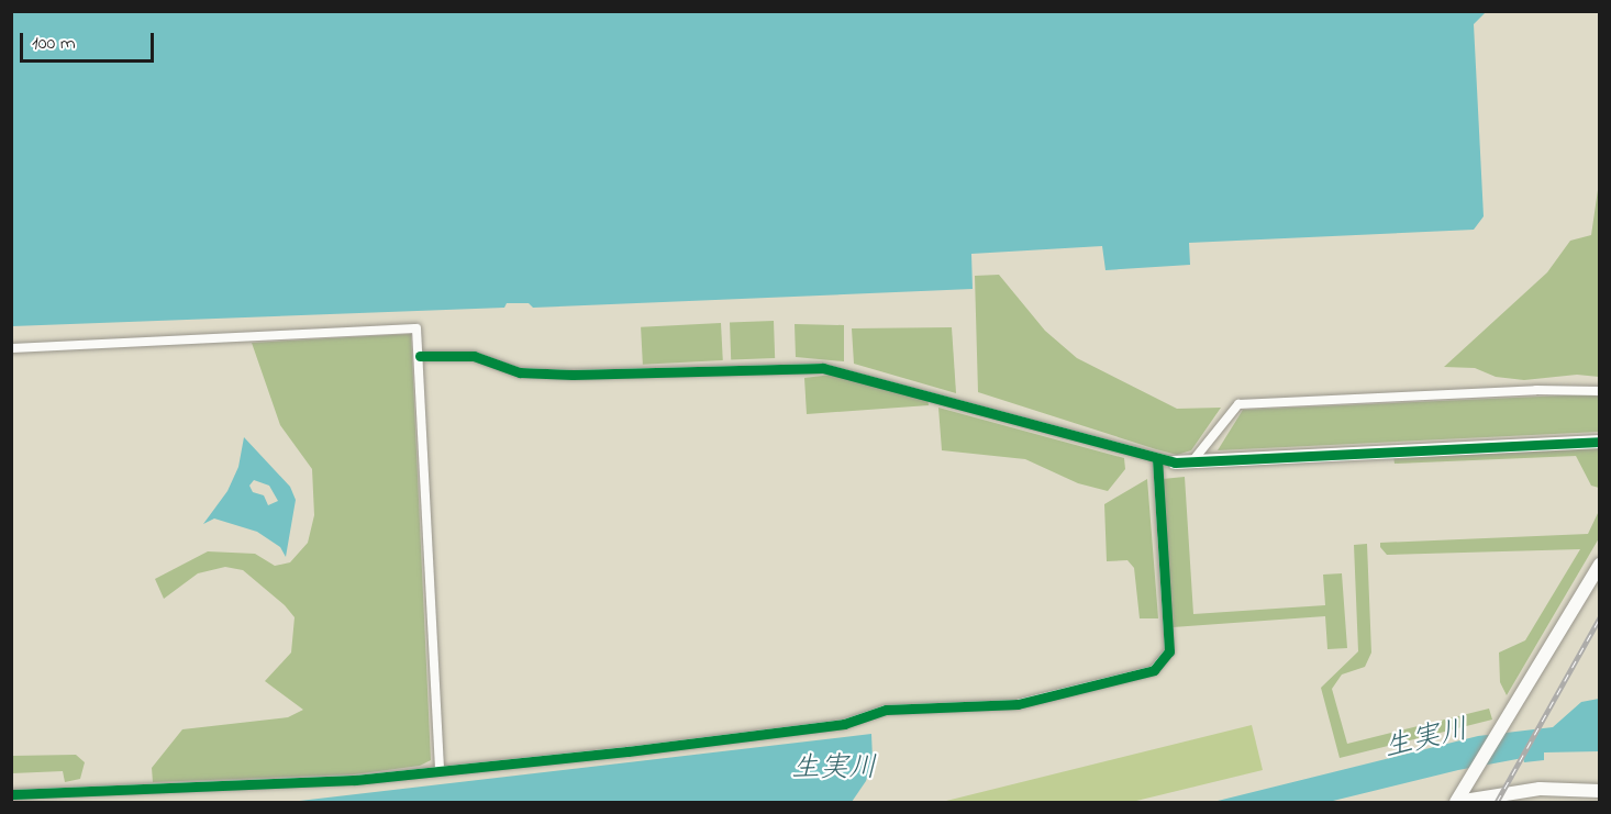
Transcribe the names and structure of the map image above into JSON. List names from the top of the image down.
{
  "water": ["生実川"],
  "scale_bar": "100 m"
}
